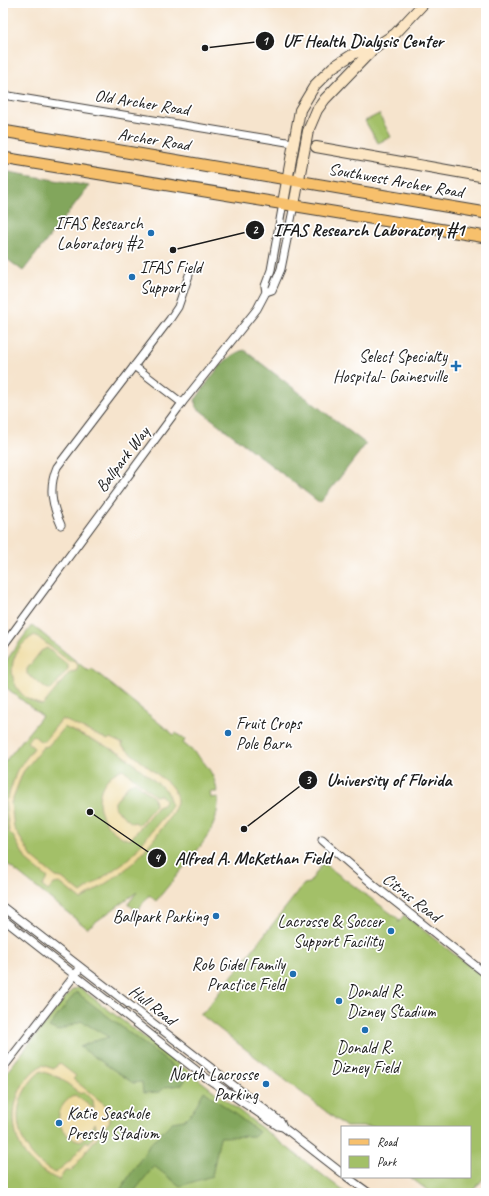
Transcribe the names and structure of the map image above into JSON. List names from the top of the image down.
{
  "streets": {
    "main road": ["Archer Road", "Southwest Archer Road"],
    "street": [
      "Old Archer Road",
      "Ballpark Way",
      "Citrus Road",
      "Hull Road"
    ]
  },
  "crossings": [
    ["Archer Road", "Southwest Archer Road"]
  ],
  "places": {
    "other": [
      "UF Health Dialysis Center",
      "IFAS Research Laboratory #2",
      "IFAS Research Laboratory #1",
      "IFAS Field Support",
      "Fruit Crops Pole Barn",
      "Alfred A. McKethan Field",
      "University of Florida",
      "Ballpark Parking",
      "Lacrosse & Soccer Support Facility",
      "Rob Gidel Family Practice Field",
      "Donald R. Dizney Stadium",
      "Donald R. Dizney Field",
      "North Lacrosse Parking",
      "Katie Seashole Pressly Stadium"
    ],
    "health": ["Select Specialty Hospital- Gainesville"]
  },
  "legend": ["Road", "Park"]
}
